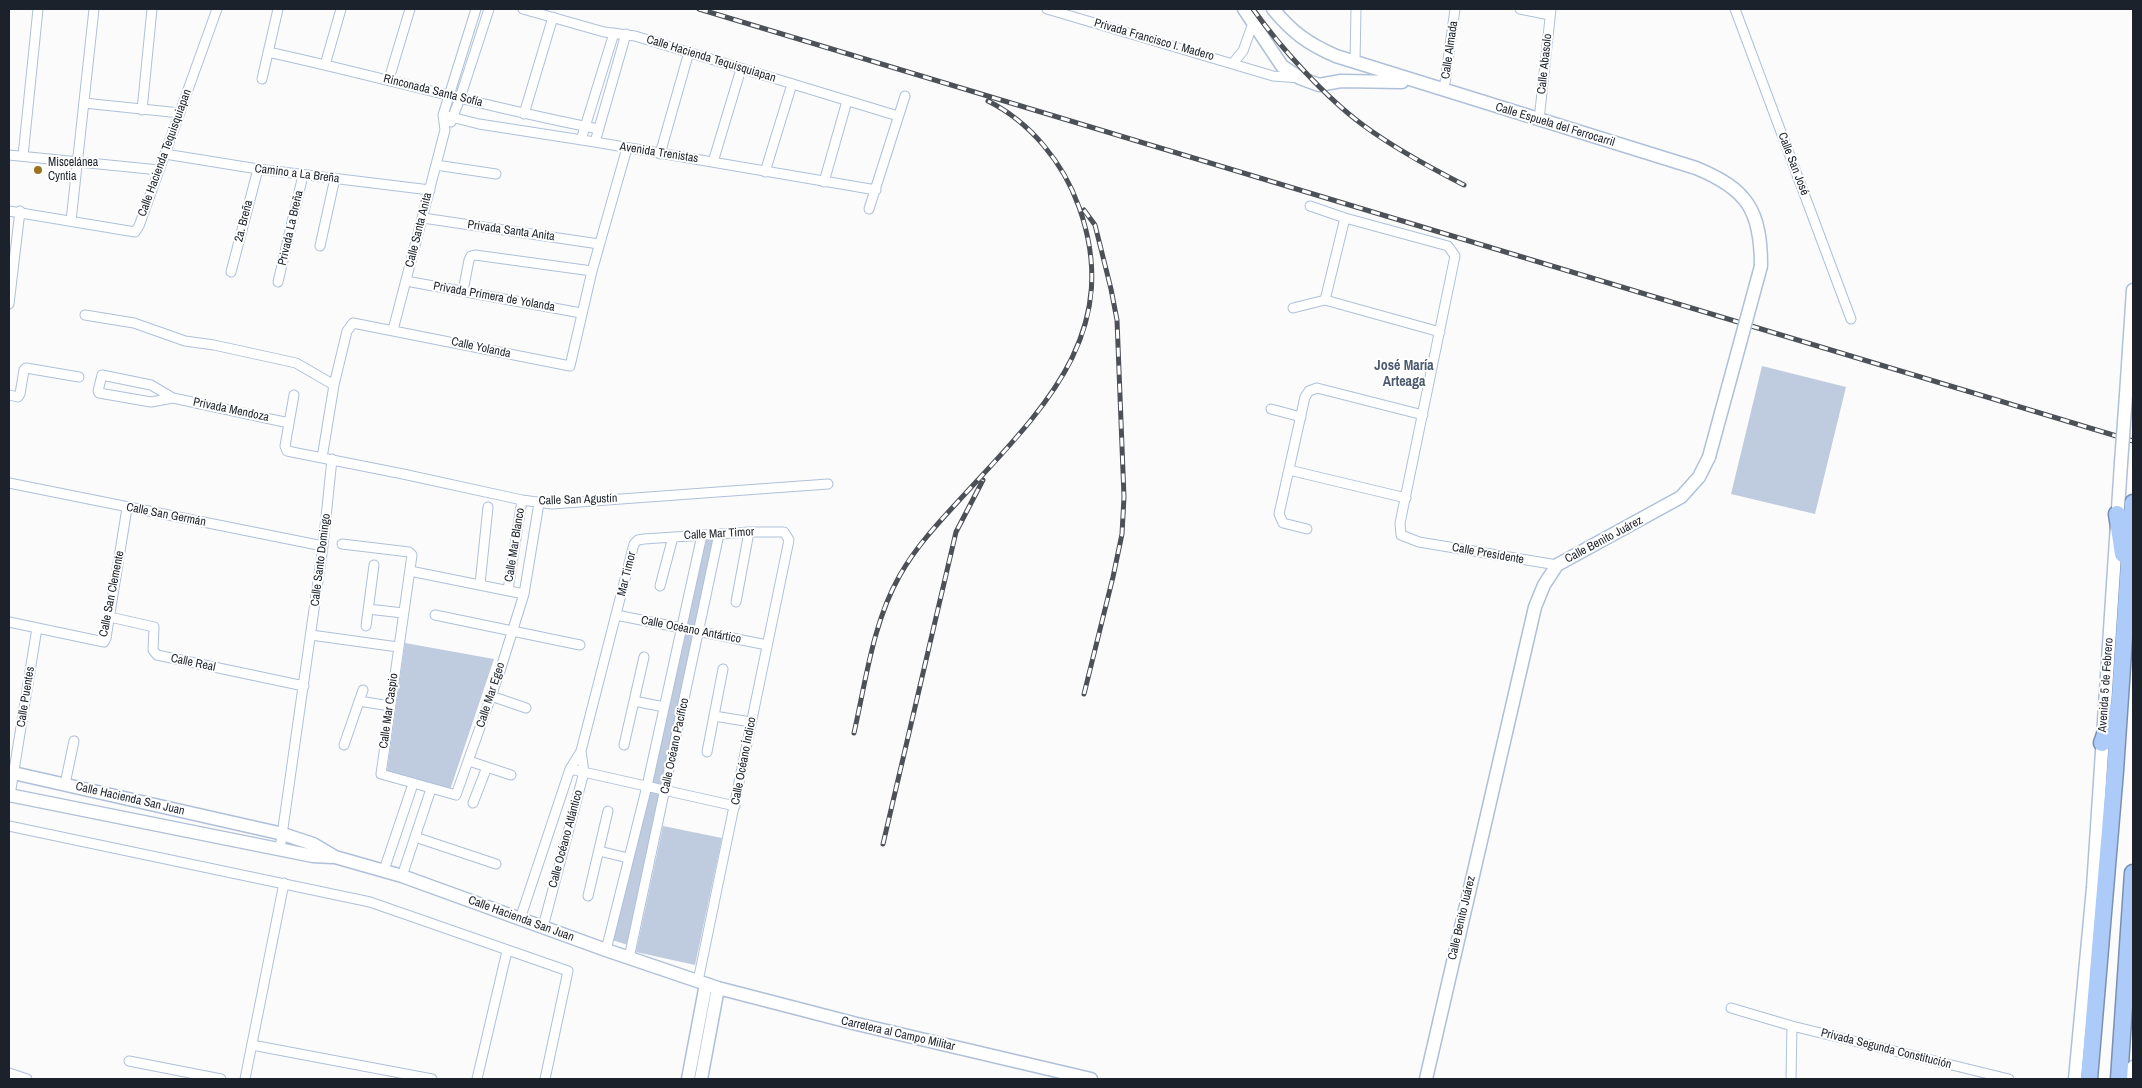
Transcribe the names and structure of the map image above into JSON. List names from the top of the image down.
{
  "streets": {
    "highway": ["Avenida 5 de Febrero"],
    "main road": [
      "Calle Espuela del Ferrocarril",
      "Calle Benito Juárez",
      "Calle Hacienda San Juan",
      "Carretera al Campo Militar"
    ],
    "street": [
      "Privada Francisco I. Madero",
      "Calle Almada",
      "Calle Hacienda Tequisquiapan",
      "Calle Abasolo",
      "Rinconada Santa Sofía",
      "Avenida Trenistas",
      "Calle San José",
      "Camino a La Breña",
      "2a. Breña",
      "Privada La Breña",
      "Calle Santa Anita",
      "Privada Santa Anita",
      "Privada Primera de Yolanda",
      "Calle Yolanda",
      "Privada Mendoza",
      "Calle San Agustín",
      "Calle San Germán",
      "Calle Mar Timor",
      "Calle Mar Blanco",
      "Calle Presidente",
      "Calle Santo Domingo",
      "Mar Timor",
      "Calle San Clemente",
      "Calle Océano Antártico",
      "Calle Real",
      "Calle Mar Egeo",
      "Calle Puentes",
      "Calle Mar Caspio",
      "Calle Océano Pacífico",
      "Calle Océano Índico",
      "Calle Océano Atlántico",
      "Privada Segunda Constitución"
    ]
  },
  "crossings": [
    ["Privada Francisco I. Madero", "Calle Espuela del Ferrocarril"],
    ["Calle Almada", "Calle Espuela del Ferrocarril"],
    ["Calle Hacienda Tequisquiapan", "Camino a La Breña"],
    ["Calle Abasolo", "Calle Espuela del Ferrocarril"],
    ["Rinconada Santa Sofía", "Calle Santa Anita"],
    ["Calle Espuela del Ferrocarril", "Calle Benito Juárez"],
    ["Avenida Trenistas", "Calle Santa Anita"],
    ["Camino a La Breña", "2a. Breña"],
    ["Camino a La Breña", "Privada La Breña"],
    ["Camino a La Breña", "Calle Santa Anita"],
    ["Calle Santa Anita", "Privada Santa Anita"],
    ["Calle Santa Anita", "Privada Primera de Yolanda"],
    ["Calle Santa Anita", "Calle Yolanda"],
    ["Privada Primera de Yolanda", "Calle Yolanda"],
    ["Calle San Agustín", "Calle Mar Blanco"],
    ["Calle San Agustín", "Calle Santo Domingo"],
    ["Calle San Germán", "Calle Santo Domingo"],
    ["Calle San Germán", "Calle San Clemente"],
    ["Calle Mar Timor", "Mar Timor"],
    ["Calle Mar Timor", "Calle Océano Pacífico"],
    ["Calle Mar Timor", "Calle Océano Índico"],
    ["Calle Benito Juárez", "Calle Presidente"],
    ["Calle Mar Blanco", "Calle Mar Egeo"],
    ["Calle Santo Domingo", "Calle Real"],
    ["Calle Santo Domingo", "Calle Hacienda San Juan"],
    ["Mar Timor", "Calle Océano Antártico"],
    ["Mar Timor", "Calle Océano Atlántico"],
    ["Calle San Clemente", "Calle Real"],
    ["Calle San Clemente", "Calle Puentes"],
    ["Calle Océano Antártico", "Calle Océano Pacífico"],
    ["Calle Océano Antártico", "Calle Océano Índico"],
    ["Calle Océano Antártico", "Calle Océano Atlántico"],
    ["Calle Mar Egeo", "Calle Mar Caspio"],
    ["Calle Puentes", "Calle Hacienda San Juan"],
    ["Calle Océano Pacífico", "Calle Hacienda San Juan"],
    ["Calle Océano Índico", "Calle Hacienda San Juan"],
    ["Calle Océano Índico", "Carretera al Campo Militar"],
    ["Calle Hacienda San Juan", "Calle Océano Atlántico"],
    ["Calle Hacienda San Juan", "Carretera al Campo Militar"]
  ],
  "districts": ["José María Arteaga"],
  "places": ["Miscelánea Cyntia"]
}
